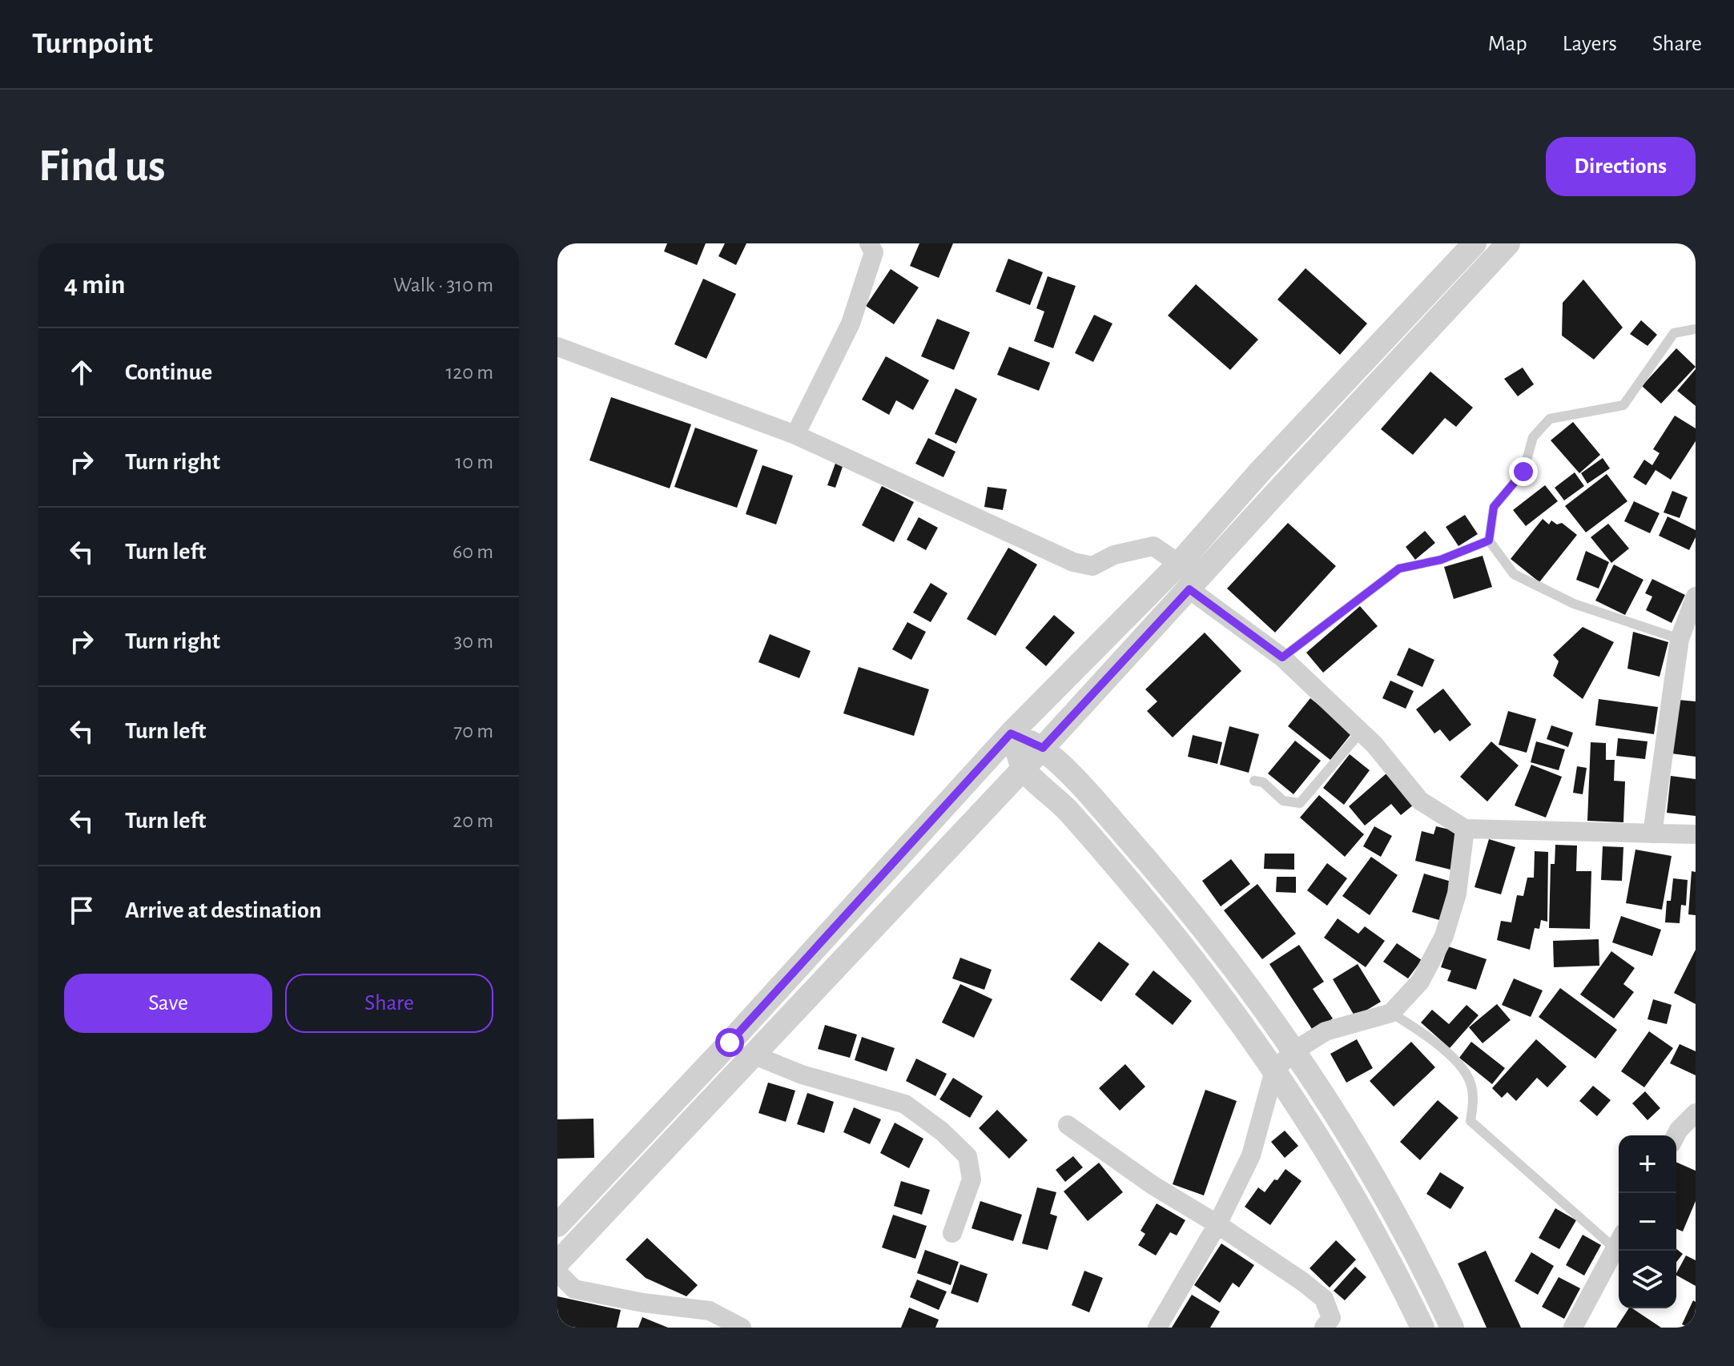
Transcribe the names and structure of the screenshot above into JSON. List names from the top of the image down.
{
  "page": {
    "header": "Turnpoint",
    "nav": ["Map", "Layers", "Share"],
    "buttons": [
      "Directions",
      ["Save", "Share"]
    ],
    "title": "Find us",
    "heading": ["4 min", "Walk · 310 m"],
    "list": [
      ["Continue", "120 m"],
      ["Turn right", "10 m"],
      ["Turn left", "60 m"],
      ["Turn right", "30 m"],
      ["Turn left", "70 m"],
      ["Turn left", "20 m"],
      "Arrive at destination"
    ],
    "map_buttons": ["+", "−"]
  }
}
